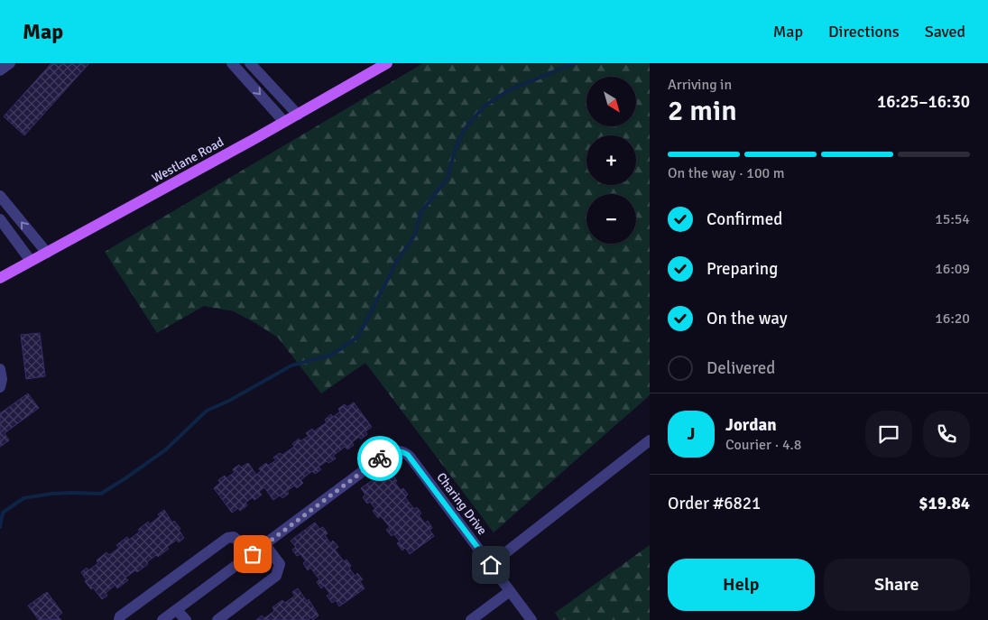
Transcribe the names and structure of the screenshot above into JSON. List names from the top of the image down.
{
  "streets": {
    "main road": ["Westlane Road"],
    "street": ["Charing Drive"]
  },
  "north": "bottom right",
  "page": {
    "header": "Map",
    "nav": ["Map", "Directions", "Saved"],
    "heading": ["2 min", "Arriving in", "16:25–16:30"],
    "panel": [
      "Jordan",
      "Courier · 4.8",
      "Order #6821",
      "$19.84"
    ],
    "map_buttons": ["+", "−"],
    "bar": "On the way · 100 m",
    "list": [
      ["Confirmed", "15:54"],
      ["Preparing", "16:09"],
      ["On the way", "16:20"],
      "Delivered"
    ],
    "round": "J",
    "buttons": ["Help", "Share"]
  }
}
